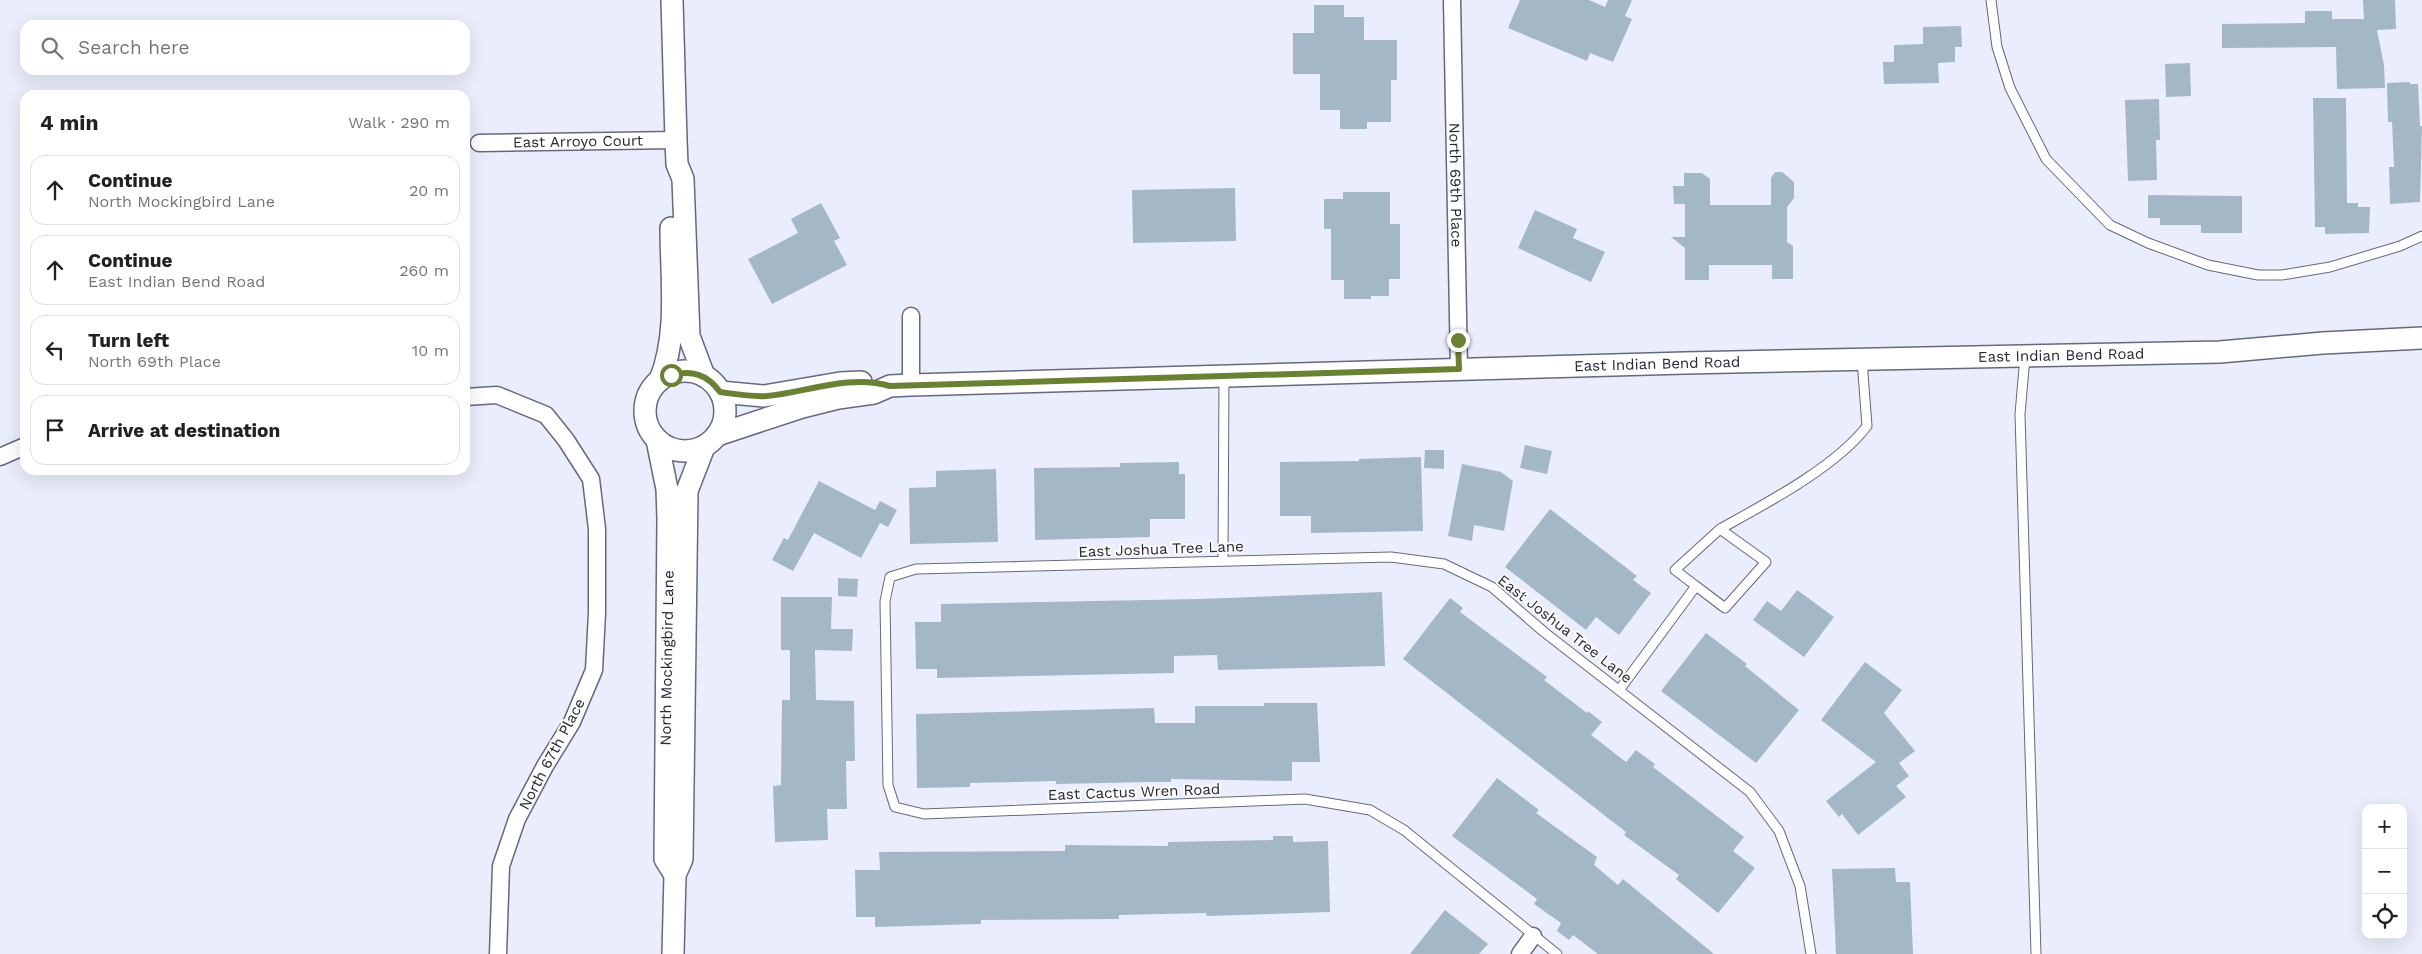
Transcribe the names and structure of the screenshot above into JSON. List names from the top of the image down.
{
  "streets": {
    "street": [
      "East Arroyo Court",
      "North 69th Place",
      "East Indian Bend Road",
      "North Mockingbird Lane",
      "North 67th Place"
    ],
    "lane": ["East Joshua Tree Lane", "East Cactus Wren Road"]
  },
  "crossings": [
    ["East Arroyo Court", "North Mockingbird Lane"],
    ["North 69th Place", "East Indian Bend Road"],
    ["East Indian Bend Road", "North Mockingbird Lane"],
    ["East Joshua Tree Lane", "East Cactus Wren Road"]
  ],
  "page": {
    "search": "Search here",
    "heading": ["4 min", "Walk · 290 m"],
    "list": [
      ["Continue", "North Mockingbird Lane", "20 m"],
      ["Continue", "East Indian Bend Road", "260 m"],
      ["Turn left", "North 69th Place", "10 m"],
      "Arrive at destination"
    ],
    "map_buttons": ["+", "−"]
  }
}
